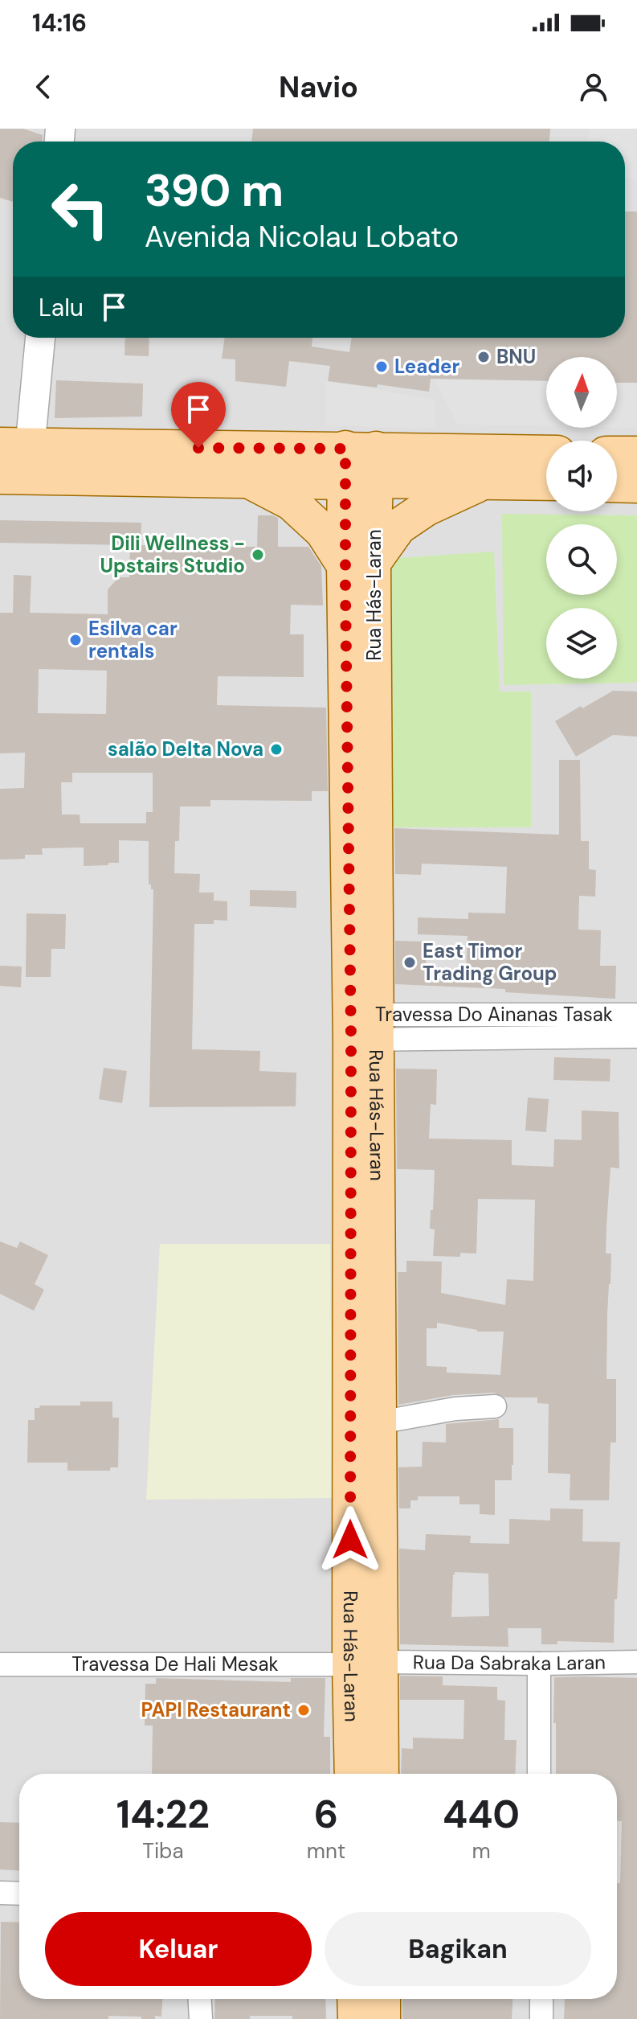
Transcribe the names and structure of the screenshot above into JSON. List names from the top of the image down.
{
  "streets": {
    "main road": ["Rua Hás-Laran"],
    "street": ["Travessa Do Ainanas Tasak", "Rua Da Sabraka Laran", "Travessa De Hali Mesak"]
  },
  "crossings": [
    ["Rua Hás-Laran", "Travessa Do Ainanas Tasak"],
    ["Rua Hás-Laran", "Rua Da Sabraka Laran"],
    ["Rua Hás-Laran", "Travessa De Hali Mesak"],
    ["Rua Da Sabraka Laran", "Travessa De Hali Mesak"]
  ],
  "places": [
    "BNU",
    "Leader",
    "Dili Wellness - Upstairs Studio",
    "Esilva car rentals",
    "salão Delta Nova",
    "East Timor Trading Group",
    "PAPI Restaurant"
  ],
  "north": "top",
  "page": {
    "status": "14:16",
    "header": "Navio",
    "turn": ["390 m", "Avenida Nicolau Lobato"],
    "then": "Lalu",
    "eta": [
      "14:22",
      "Tiba",
      "6",
      "mnt",
      "440",
      "m"
    ],
    "buttons": ["Keluar", "Bagikan"]
  }
}
